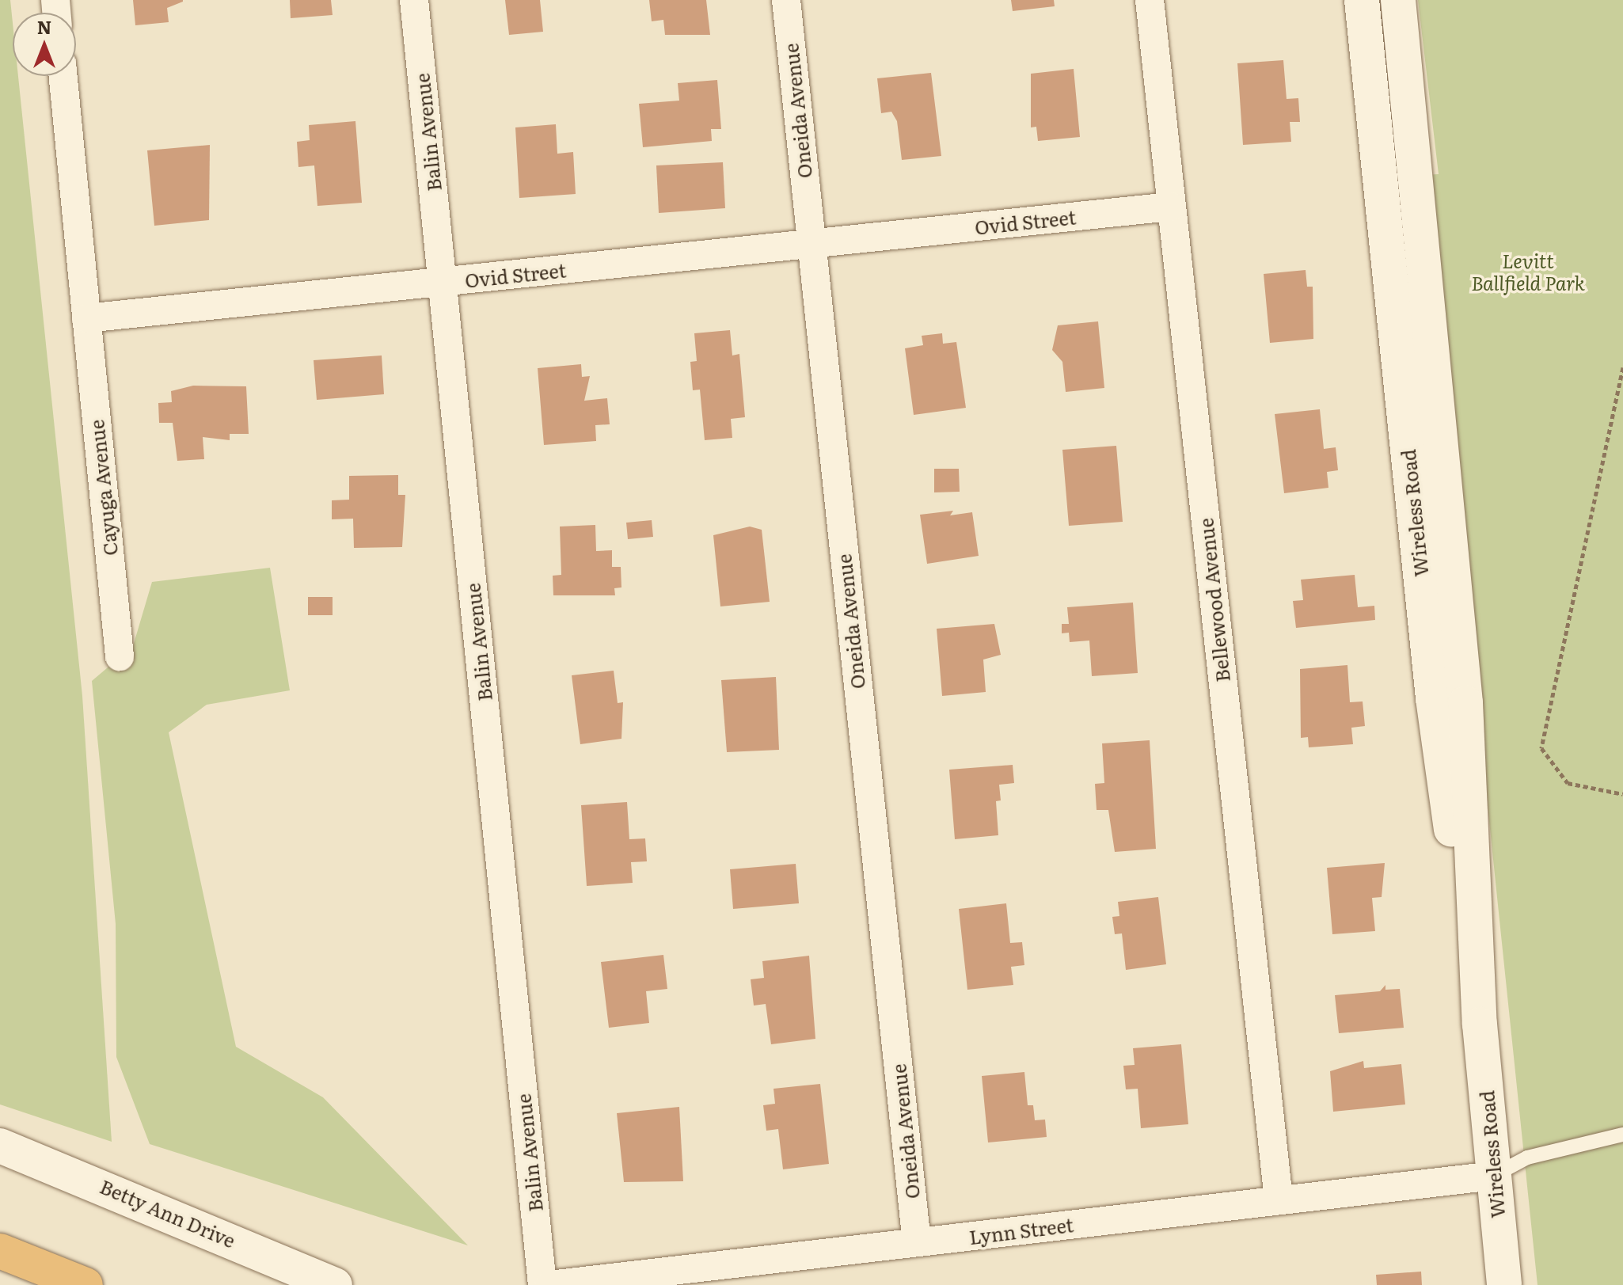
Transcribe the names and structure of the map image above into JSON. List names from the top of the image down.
{
  "streets": {
    "main road": ["Wireless Road", "Betty Ann Drive"],
    "street": [
      "Oneida Avenue",
      "Balin Avenue",
      "Ovid Street",
      "Cayuga Avenue",
      "Bellewood Avenue",
      "Lynn Street"
    ]
  },
  "crossings": [
    ["Oneida Avenue", "Ovid Street"],
    ["Oneida Avenue", "Lynn Street"],
    ["Balin Avenue", "Ovid Street"],
    ["Ovid Street", "Cayuga Avenue"],
    ["Ovid Street", "Bellewood Avenue"],
    ["Wireless Road", "Lynn Street"],
    ["Bellewood Avenue", "Lynn Street"]
  ],
  "parks": ["Levitt Ballfield Park"],
  "north": "top"
}
